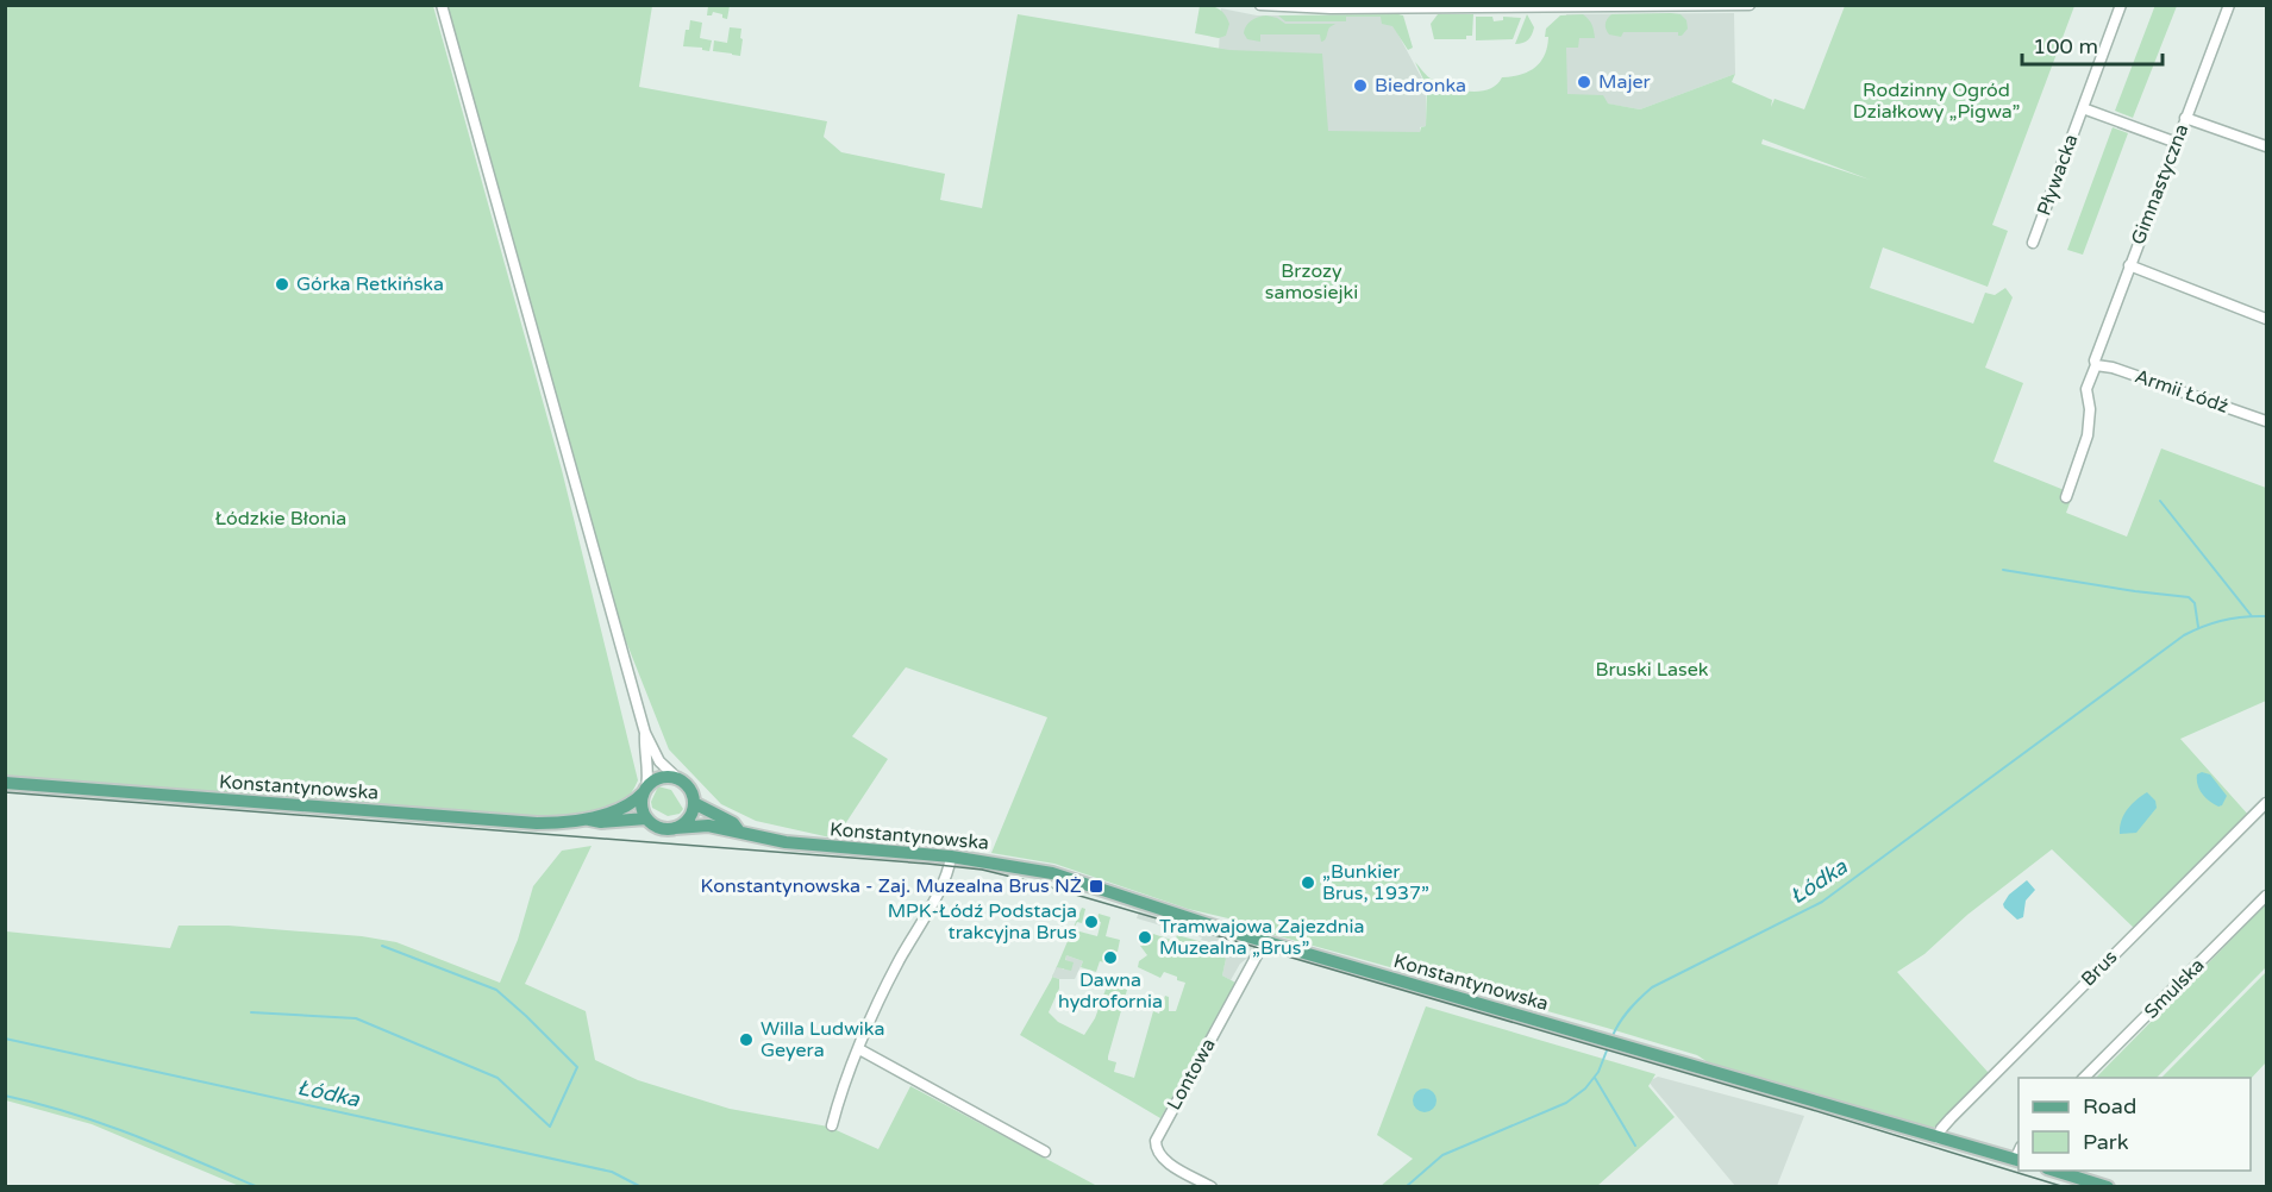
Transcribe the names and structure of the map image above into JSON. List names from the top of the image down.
{
  "streets": {
    "main road": ["Konstantynowska"],
    "street": [
      "Pływacka",
      "Gimnastyczna",
      "Armii Łódź",
      "Brus",
      "Smulska",
      "Lontowa"
    ]
  },
  "crossings": [
    ["Pływacka", "Gimnastyczna"],
    ["Gimnastyczna", "Armii Łódź"],
    ["Konstantynowska", "Brus"],
    ["Konstantynowska", "Lontowa"]
  ],
  "water": ["Łódka"],
  "parks": [
    "Rodzinny Ogród Działkowy „Pigwa”",
    "Brzozy samosiejki",
    "Łódzkie Błonia",
    "Bruski Lasek"
  ],
  "places": {
    "other": [
      "Majer",
      "Biedronka",
      "Górka Retkińska",
      "„Bunkier Brus, 1937”",
      "MPK-Łódź Podstacja trakcyjna Brus",
      "Tramwajowa Zajezdnia Muzealna „Brus”",
      "Dawna hydrofornia",
      "Willa Ludwika Geyera"
    ],
    "transit": ["Konstantynowska - Zaj. Muzealna Brus NŻ"]
  },
  "legend": ["Road", "Park"],
  "scale_bar": "100 m"
}
